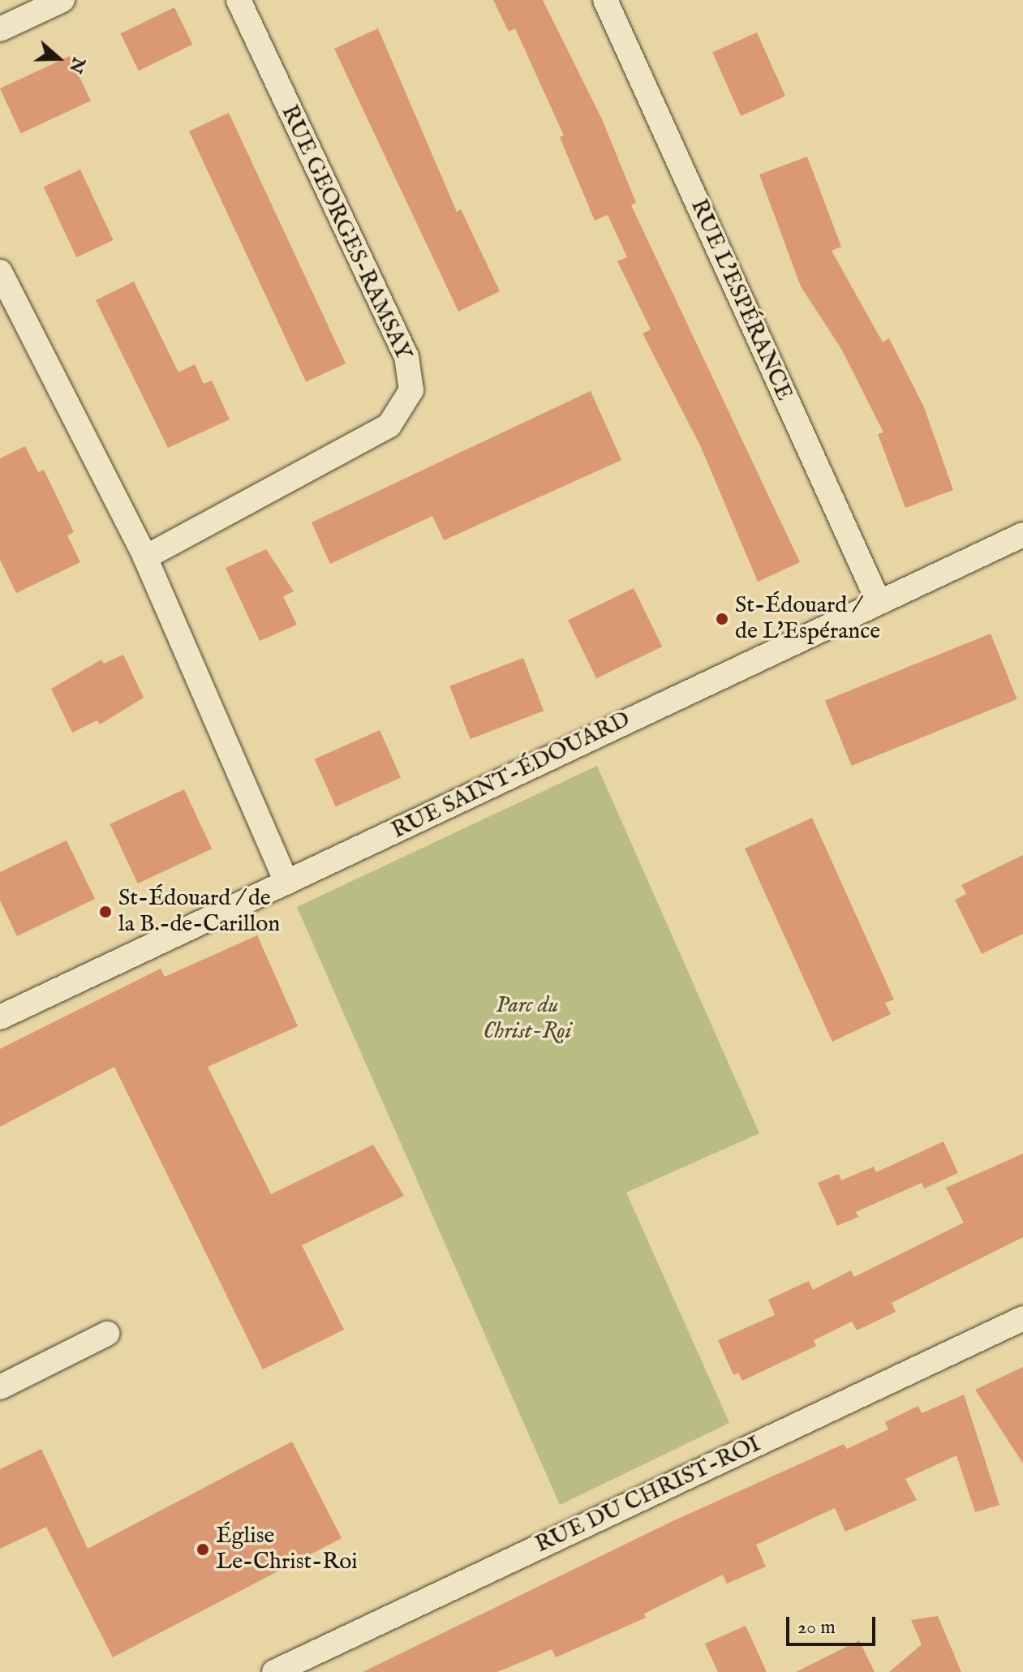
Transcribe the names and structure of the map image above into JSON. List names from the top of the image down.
{
  "streets": {
    "street": [
      "RUE GEORGES-RAMSAY",
      "RUE L'ESPÉRANCE",
      "RUE SAINT-ÉDOUARD",
      "RUE DU CHRIST-ROI"
    ]
  },
  "crossings": [
    ["RUE L'ESPÉRANCE", "RUE SAINT-ÉDOUARD"]
  ],
  "parks": ["Parc du Christ-Roi"],
  "places": ["St-Édouard / de L'Espérance", "St-Édouard / de la B.-de-Carillon", "Église Le-Christ-Roi"],
  "scale_bar": "20 m",
  "north": "right"
}
